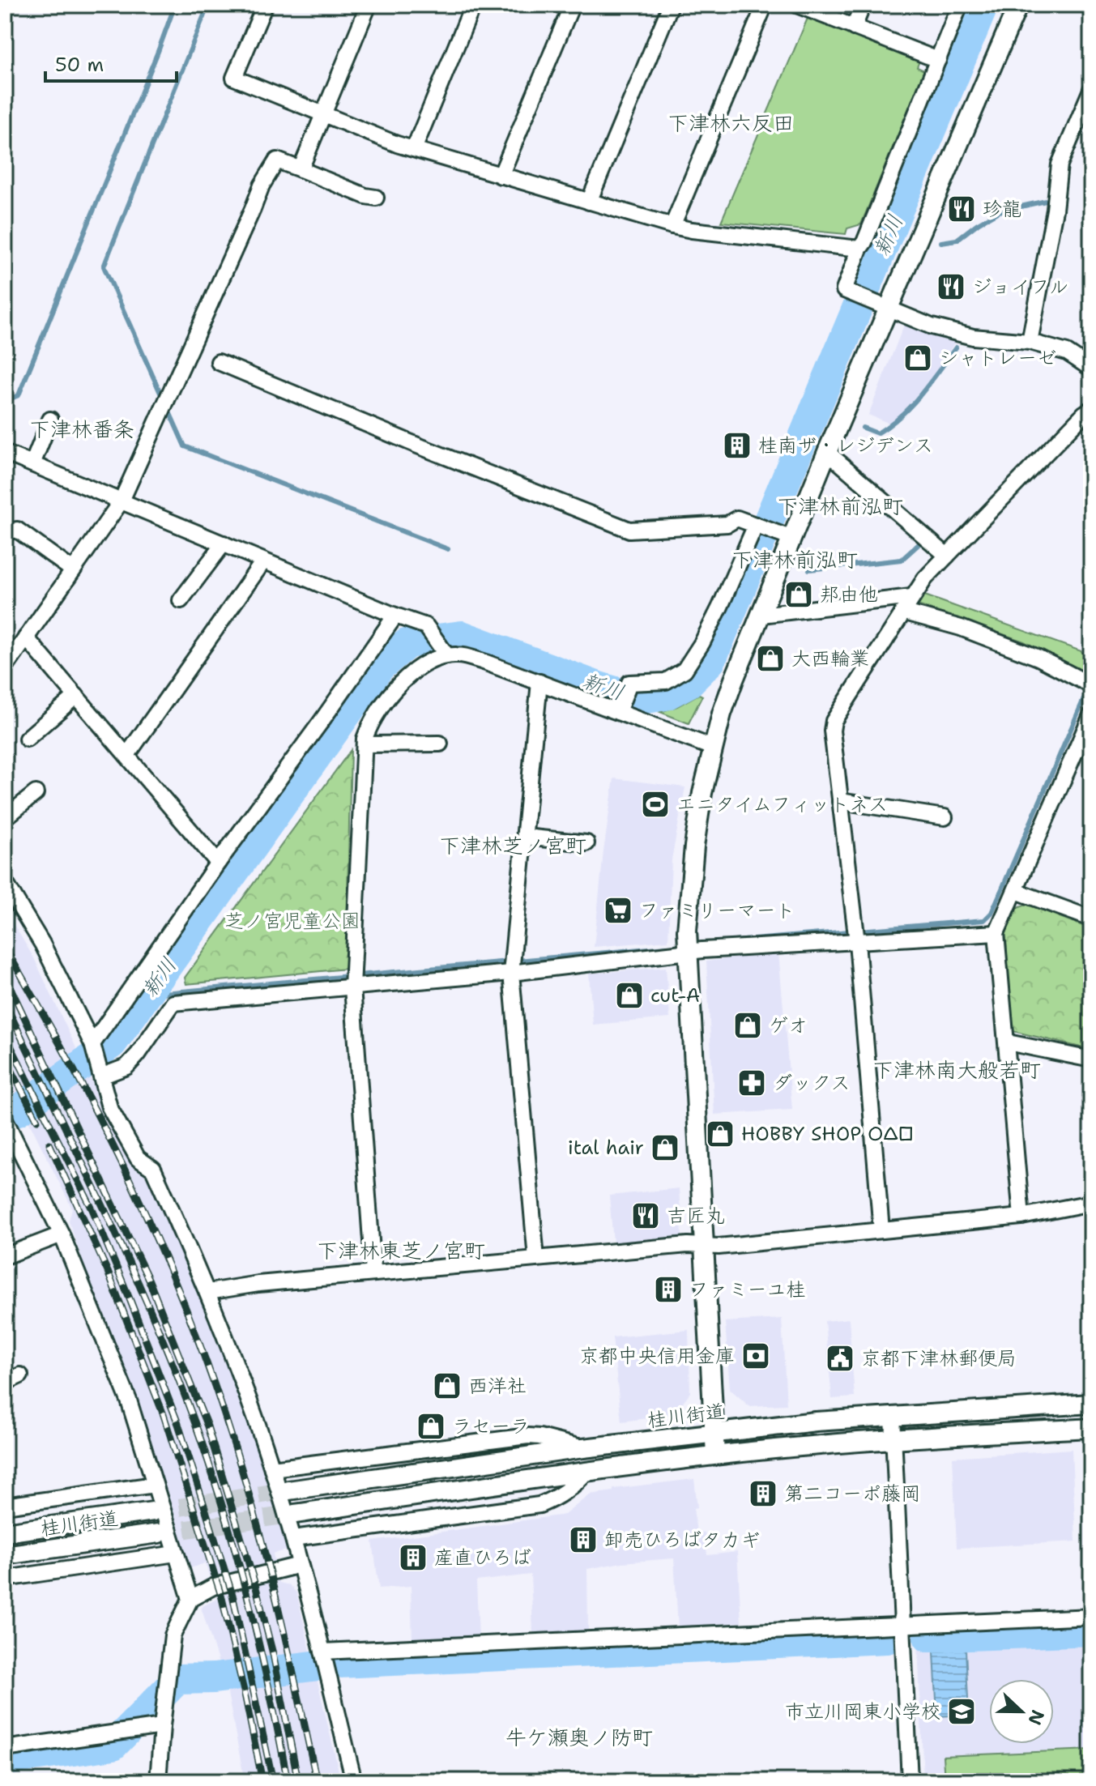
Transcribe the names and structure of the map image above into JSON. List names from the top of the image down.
{
  "streets": {
    "street": ["桂川街道"]
  },
  "districts": [
    "下津林六反田",
    "下津林番条",
    "下津林前泓町",
    "下津林前泓町",
    "下津林芝ノ宮町",
    "下津林南大般若町",
    "下津林東芝ノ宮町",
    "牛ケ瀬奥ノ防町"
  ],
  "water": ["新川"],
  "parks": ["芝ノ宮児童公園"],
  "places": {
    "restaurant": ["珍龍", "ジョイフル", "吉匠丸"],
    "shop": [
      "シャトレーゼ",
      "邦由他",
      "大西輪業",
      "cut-A",
      "ゲオ",
      "HOBBY SHOP ○△□",
      "ital hair",
      "西洋社",
      "ラセーラ"
    ],
    "building": [
      "桂南ザ・レジデンス",
      "ファミーユ桂",
      "第二コーポ藤岡",
      "卸売ひろばタカギ",
      "産直ひろば"
    ],
    "sports": ["エニタイムフィットネス"],
    "supermarket": ["ファミリーマート"],
    "pharmacy": ["ダックス"],
    "bank": ["京都中央信用金庫"],
    "public building": ["京都下津林郵便局"],
    "school or university": ["市立川岡東小学校"]
  },
  "scale_bar": "50 m",
  "north": "right"
}
